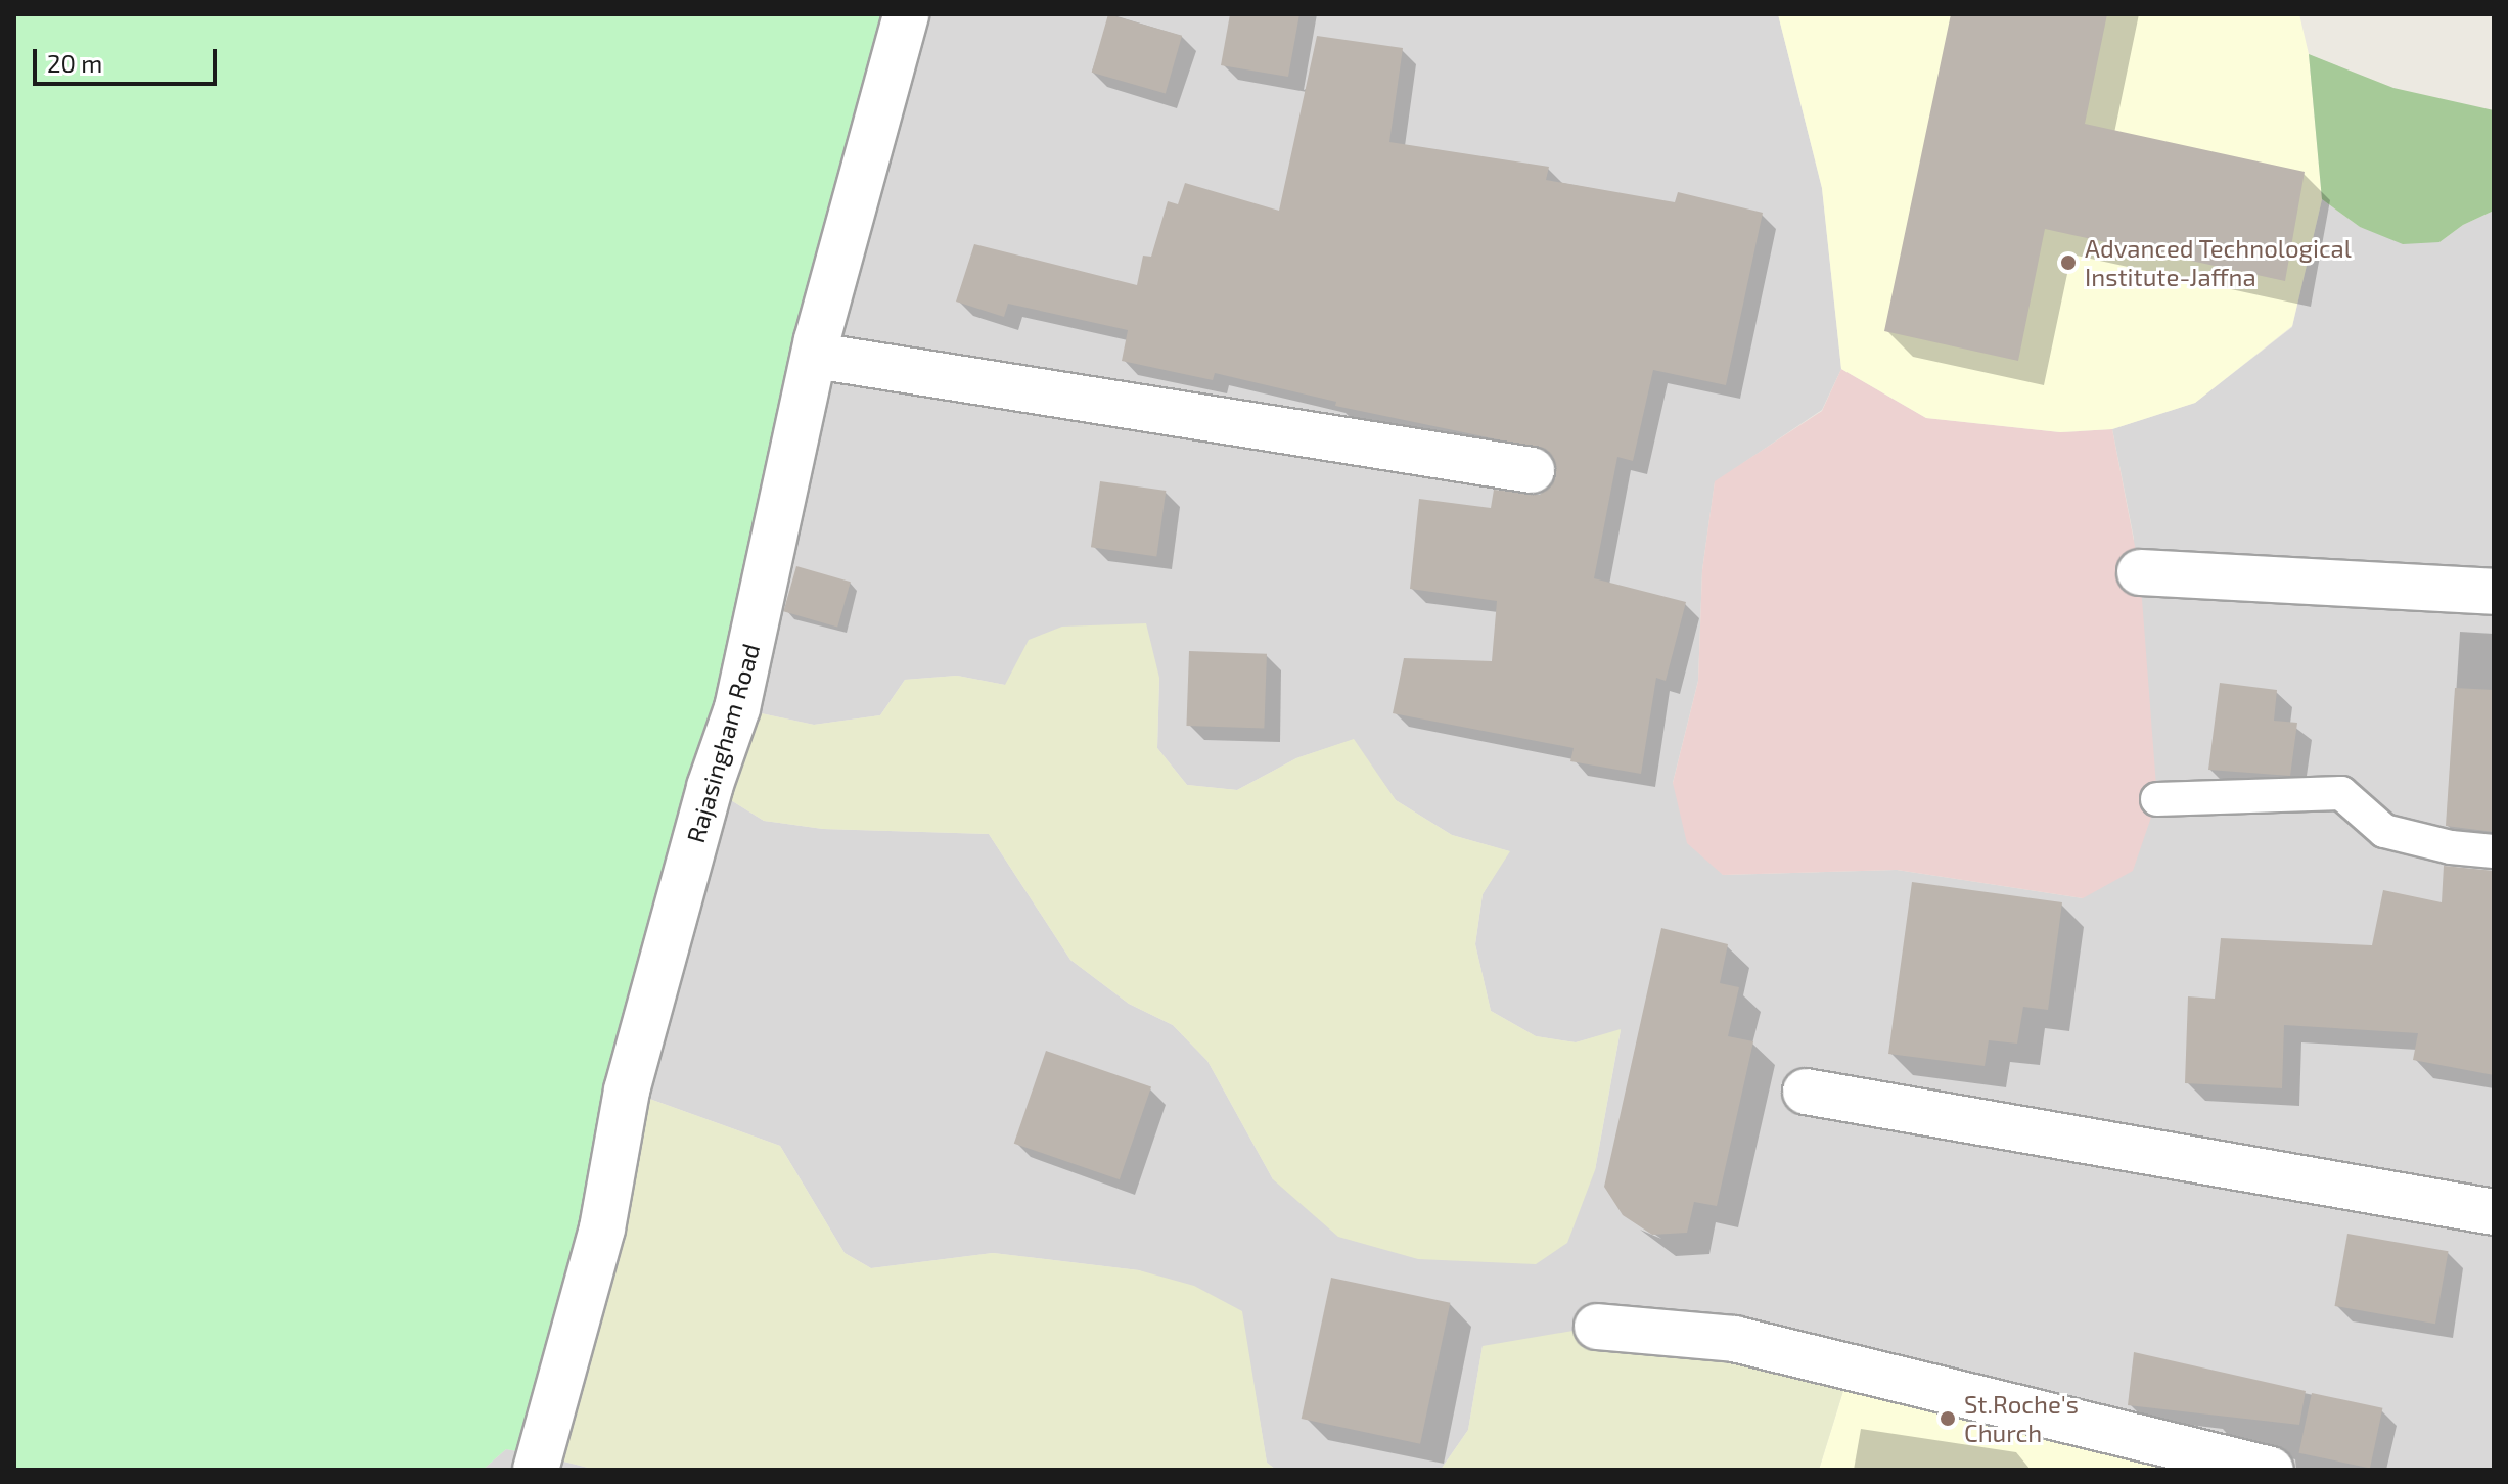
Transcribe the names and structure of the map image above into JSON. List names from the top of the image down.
{
  "streets": {
    "street": ["Rajasingham Road"]
  },
  "places": ["Advanced Technological Institute-Jaffna", "St.Roche's Church"],
  "scale_bar": "20 m"
}
